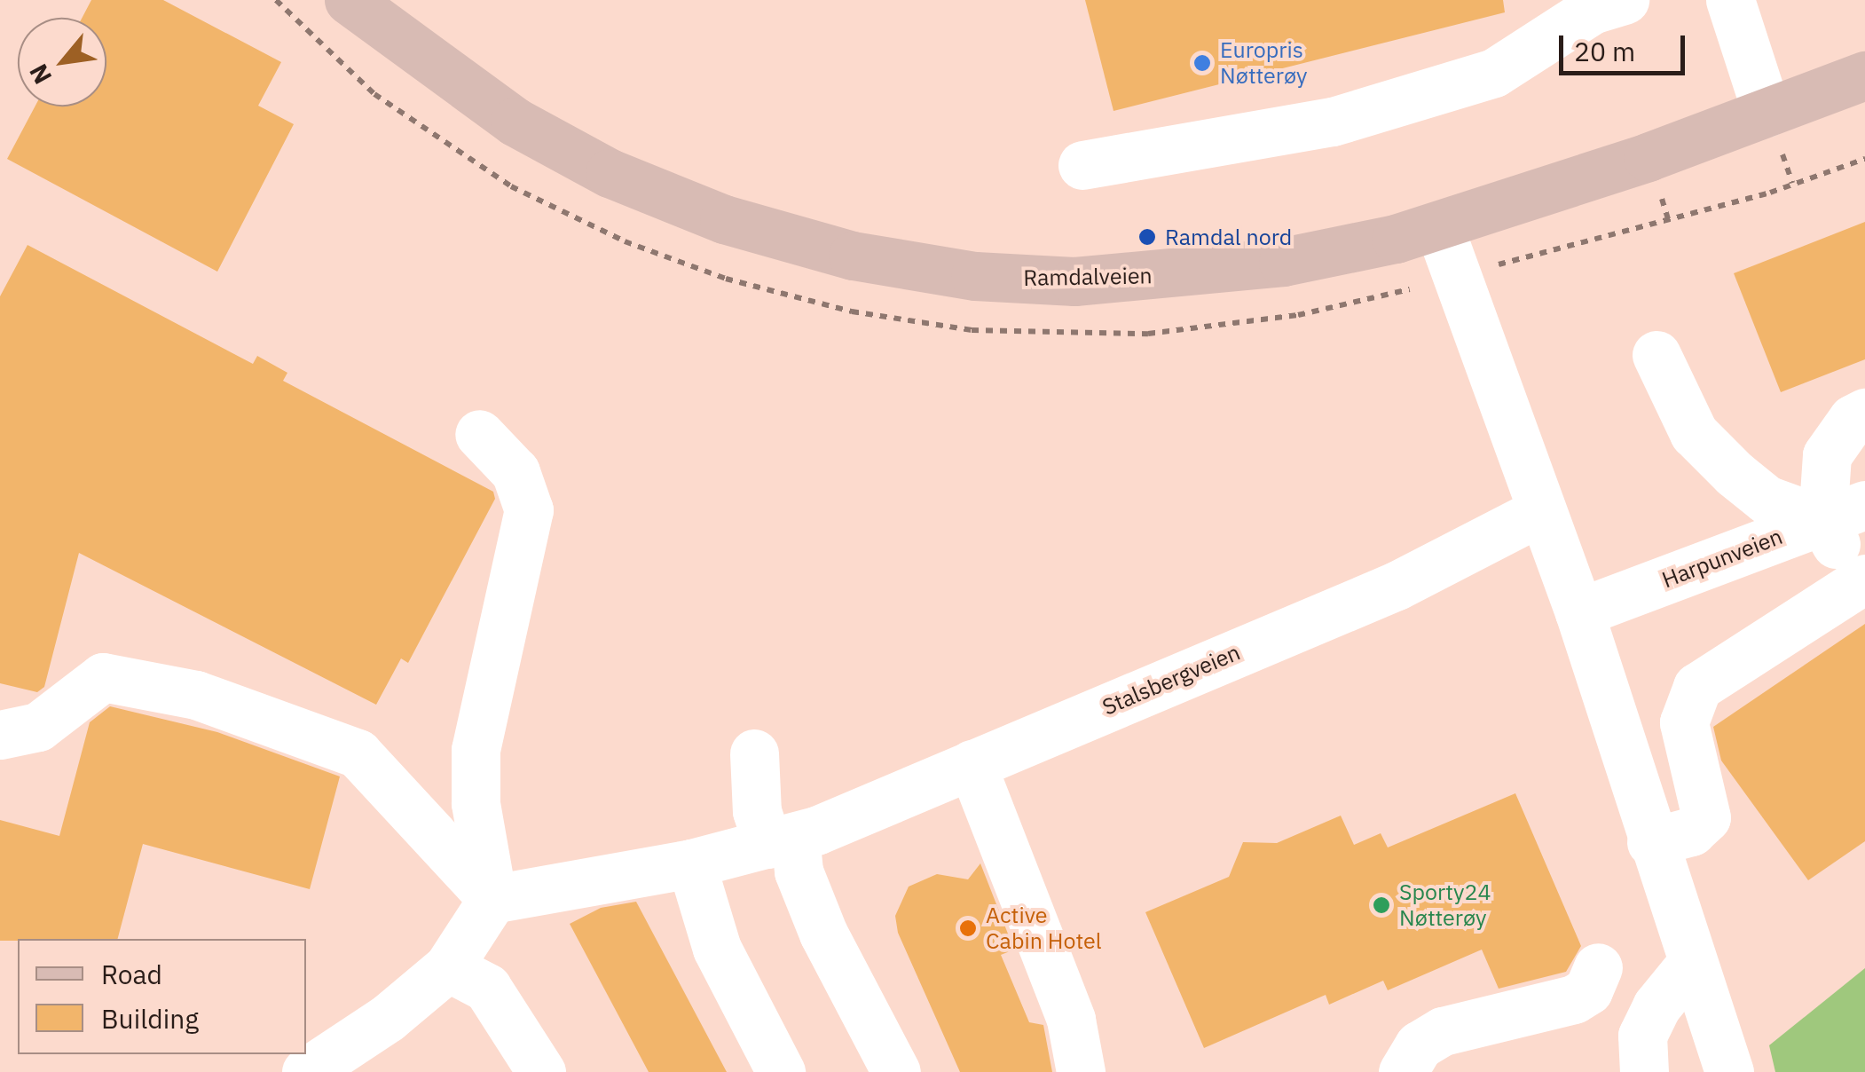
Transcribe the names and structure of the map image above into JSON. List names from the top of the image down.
{
  "streets": {
    "main road": ["Ramdalveien"],
    "street": ["Harpunveien", "Stalsbergveien"]
  },
  "places": [
    "Europris Nøtterøy",
    "Ramdal nord",
    "Sporty24 Nøtterøy",
    "Active Cabin Hotel"
  ],
  "legend": ["Road", "Building"],
  "scale_bar": "20 m",
  "north": "bottom left"
}
